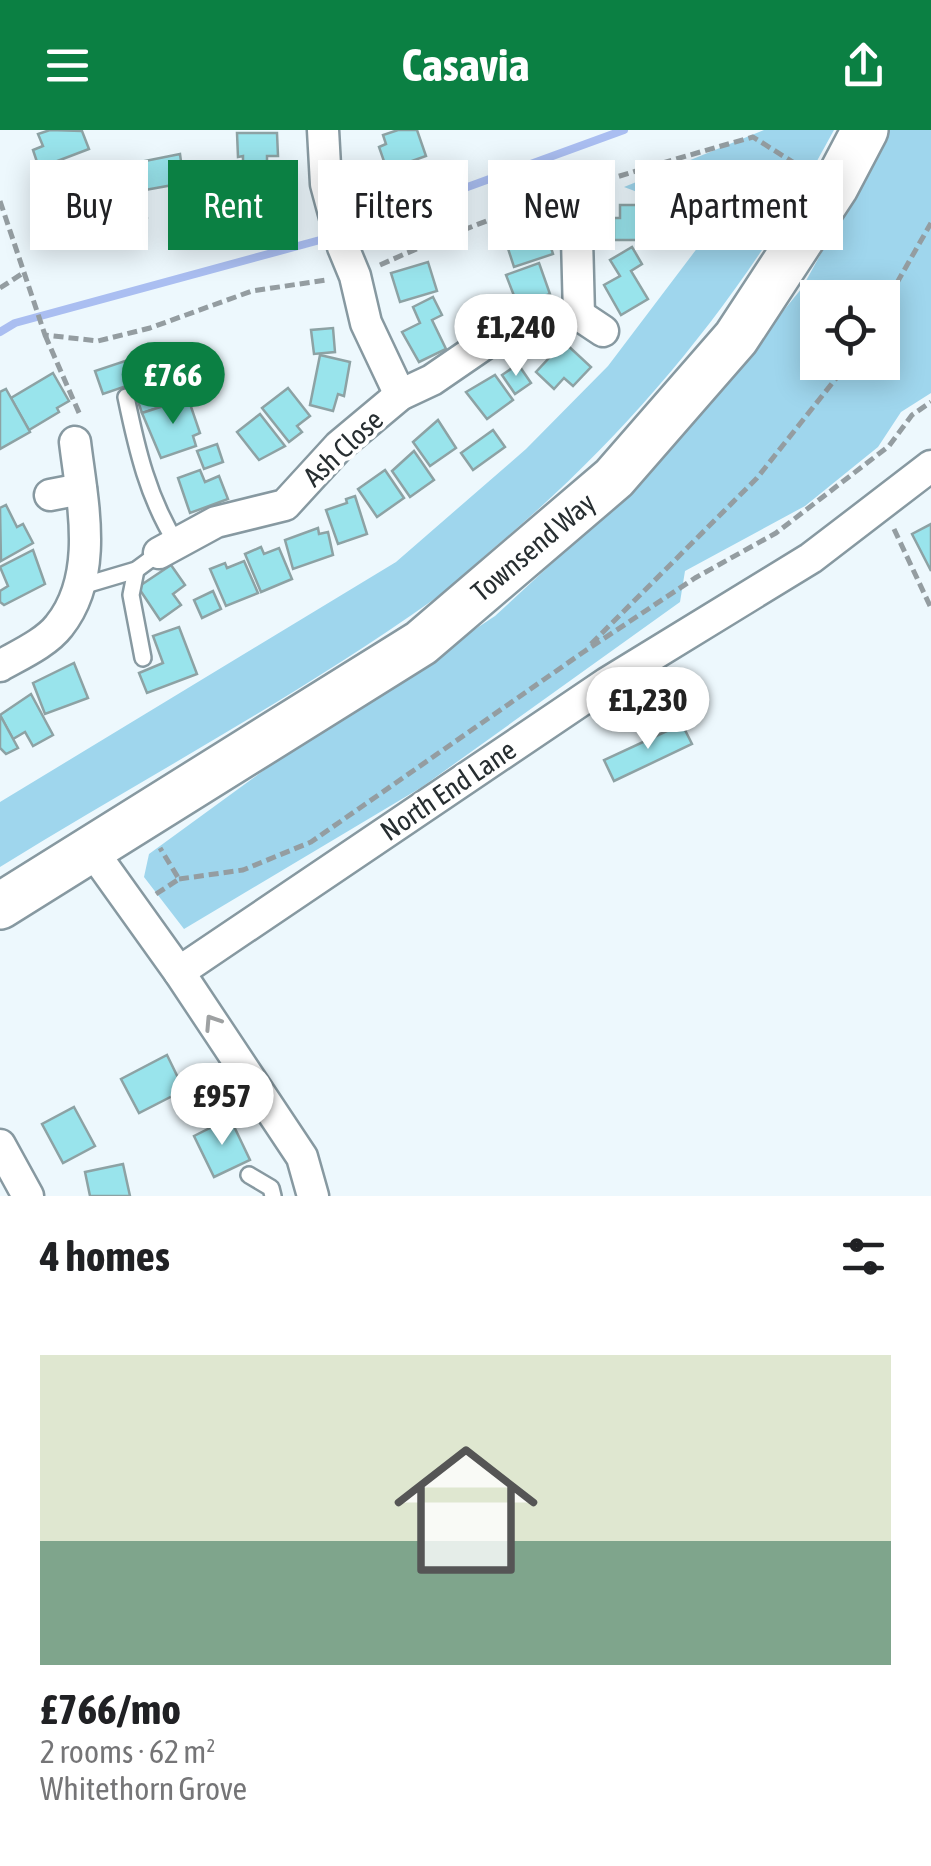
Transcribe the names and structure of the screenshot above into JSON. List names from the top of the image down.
{
  "streets": {
    "main road": ["Townsend Way"],
    "street": ["Ash Close", "North End Lane"]
  },
  "page": {
    "header": "Casavia",
    "chip": [
      "Buy",
      "Rent",
      "Filters",
      "New",
      "Apartment"
    ],
    "price": [
      "£1,240",
      "£766",
      "£1,230",
      "£957"
    ],
    "heading": "4 homes",
    "list": [
      {
        "name": "£766/mo",
        "note": "2 rooms · 62 m² · Whitethorn Grove"
      }
    ]
  }
}
